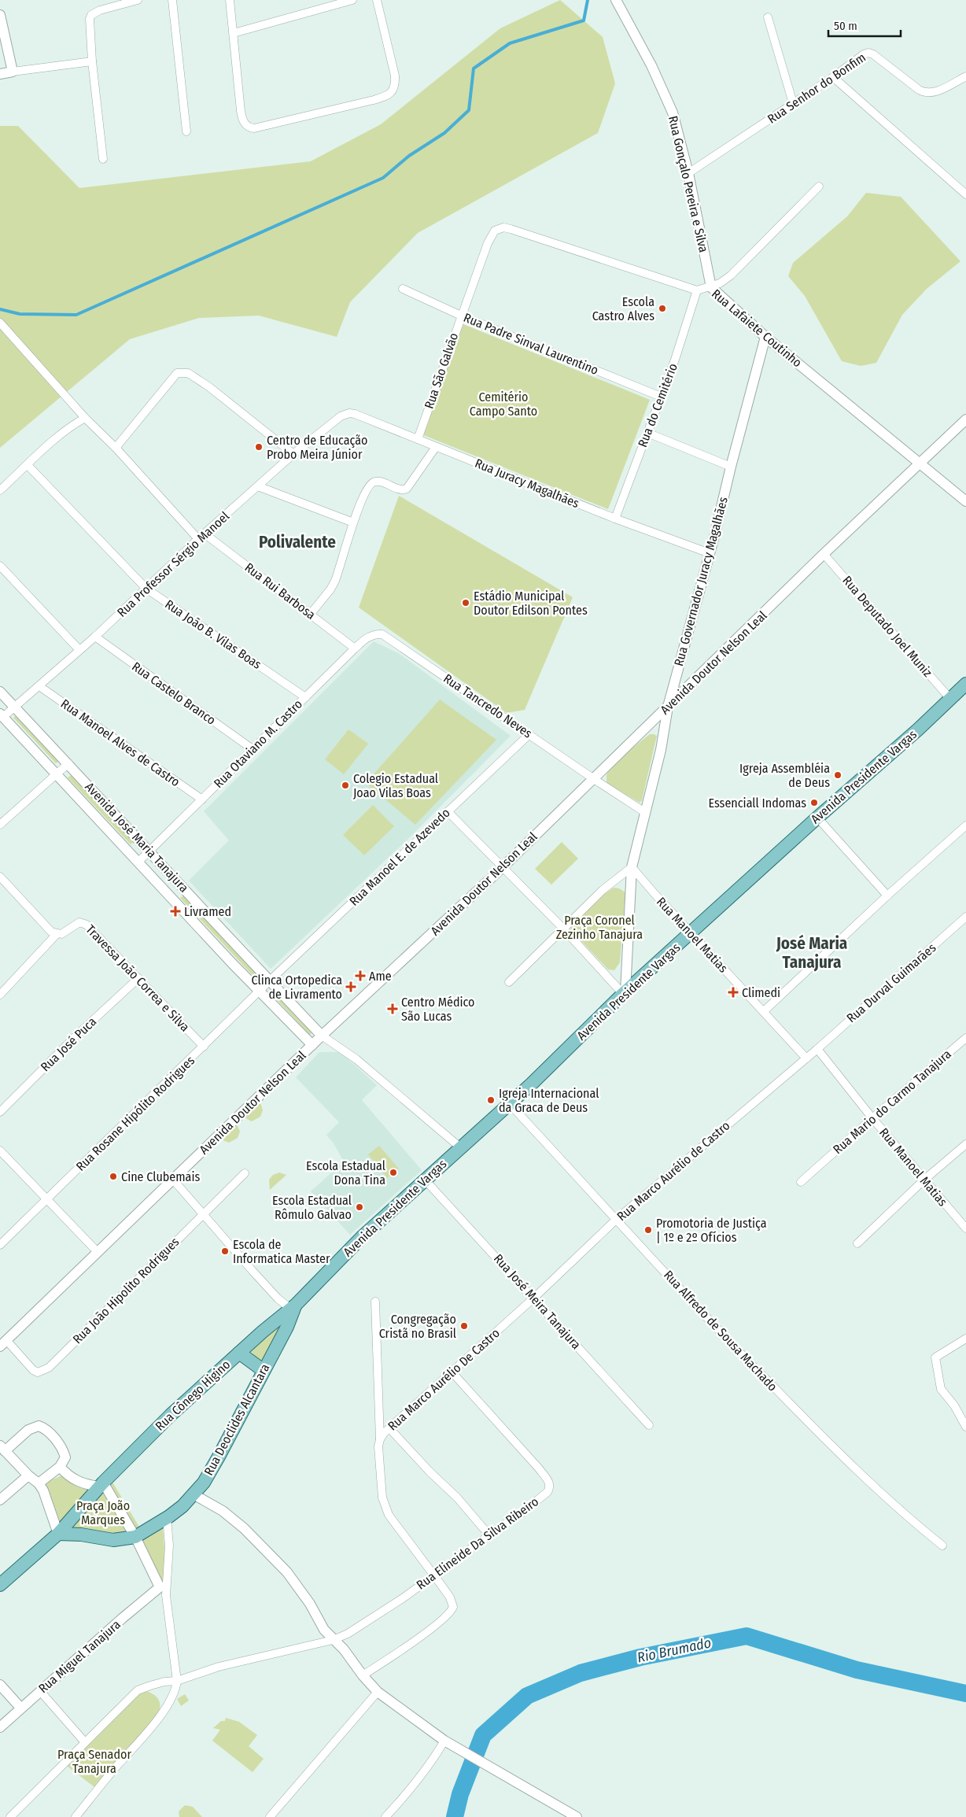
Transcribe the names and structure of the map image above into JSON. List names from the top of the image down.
{
  "streets": {
    "main road": ["Avenida Presidente Vargas", "Rua Cônego Higino", "Rua Deoclides Alcantara"],
    "street": [
      "Rua Senhor do Bonfim",
      "Rua Gonçalo Pereira e Silva",
      "Rua Lafaiete Coutinho",
      "Rua Padre Sinval Laurentino",
      "Rua São Galvão",
      "Rua do Cemitério",
      "Rua Juracy Magalhães",
      "Rua Professor Sérgio Manoel",
      "Rua Governador Juracy Magalhães",
      "Rua Rui Barbosa",
      "Rua Deputado Joel Muniz",
      "Rua João B. Vilas Boas",
      "Avenida Doutor Nelson Leal",
      "Rua Castelo Branco",
      "Rua Tancredo Neves",
      "Rua Manoel Alves de Castro",
      "Rua Otaviano M. Castro",
      "Avenida José Maria Tanajura",
      "Rua Manoel E. de Azevedo",
      "Rua Manoel Matias",
      "Travessa João Correa e Silva",
      "Rua Durval Guimarães",
      "Rua José Puca",
      "Rua Mario do Carmo Tanajura",
      "Rua Rosane Hipólito Rodrigues",
      "Rua Marco Aurélio de Castro",
      "Rua João Hipolito Rodrigues",
      "Rua José Meira Tanajura",
      "Rua Alfredo de Sousa Machado",
      "Rua Marco Aurélio De Castro",
      "Rua Elineide Da Silva Ribeiro",
      "Rua Miguel Tanajura"
    ]
  },
  "crossings": [
    ["Rua Senhor do Bonfim", "Rua Gonçalo Pereira e Silva"],
    ["Rua Gonçalo Pereira e Silva", "Rua Lafaiete Coutinho"],
    ["Rua Lafaiete Coutinho", "Rua São Galvão"],
    ["Rua Lafaiete Coutinho", "Rua do Cemitério"],
    ["Rua Lafaiete Coutinho", "Rua Governador Juracy Magalhães"],
    ["Rua Lafaiete Coutinho", "Avenida Doutor Nelson Leal"],
    ["Rua Padre Sinval Laurentino", "Rua São Galvão"],
    ["Rua Padre Sinval Laurentino", "Rua do Cemitério"],
    ["Rua São Galvão", "Rua Juracy Magalhães"],
    ["Rua do Cemitério", "Rua Juracy Magalhães"],
    ["Rua Juracy Magalhães", "Rua Professor Sérgio Manoel"],
    ["Rua Juracy Magalhães", "Rua Governador Juracy Magalhães"],
    ["Rua Professor Sérgio Manoel", "Rua Rui Barbosa"],
    ["Rua Professor Sérgio Manoel", "Rua João B. Vilas Boas"],
    ["Rua Professor Sérgio Manoel", "Rua Castelo Branco"],
    ["Rua Professor Sérgio Manoel", "Rua Manoel Alves de Castro"],
    ["Rua Professor Sérgio Manoel", "Avenida José Maria Tanajura"],
    ["Rua Governador Juracy Magalhães", "Avenida Doutor Nelson Leal"],
    ["Rua Governador Juracy Magalhães", "Rua Tancredo Neves"],
    ["Rua Governador Juracy Magalhães", "Avenida Presidente Vargas"],
    ["Rua Governador Juracy Magalhães", "Rua Manoel Matias"],
    ["Rua Rui Barbosa", "Rua Otaviano M. Castro"],
    ["Rua Deputado Joel Muniz", "Avenida Doutor Nelson Leal"],
    ["Rua Deputado Joel Muniz", "Avenida Presidente Vargas"],
    ["Rua João B. Vilas Boas", "Rua Otaviano M. Castro"],
    ["Avenida Doutor Nelson Leal", "Rua Tancredo Neves"],
    ["Avenida Doutor Nelson Leal", "Avenida José Maria Tanajura"],
    ["Avenida Doutor Nelson Leal", "Rua João Hipolito Rodrigues"],
    ["Rua Castelo Branco", "Rua Otaviano M. Castro"],
    ["Rua Tancredo Neves", "Rua Otaviano M. Castro"],
    ["Rua Tancredo Neves", "Rua Manoel E. de Azevedo"],
    ["Rua Manoel Alves de Castro", "Rua Otaviano M. Castro"],
    ["Rua Otaviano M. Castro", "Avenida José Maria Tanajura"],
    ["Avenida Presidente Vargas", "Rua Manoel Matias"],
    ["Avenida Presidente Vargas", "Rua José Meira Tanajura"],
    ["Avenida Presidente Vargas", "Rua Alfredo de Sousa Machado"],
    ["Avenida Presidente Vargas", "Rua Cônego Higino"],
    ["Avenida Presidente Vargas", "Rua Deoclides Alcantara"],
    ["Avenida José Maria Tanajura", "Rua Manoel E. de Azevedo"],
    ["Avenida José Maria Tanajura", "Rua Rosane Hipólito Rodrigues"],
    ["Rua Manoel E. de Azevedo", "Rua Rosane Hipólito Rodrigues"],
    ["Rua Manoel Matias", "Rua Durval Guimarães"],
    ["Rua Manoel Matias", "Rua Mario do Carmo Tanajura"],
    ["Rua Manoel Matias", "Rua Marco Aurélio de Castro"],
    ["Travessa João Correa e Silva", "Rua José Puca"],
    ["Travessa João Correa e Silva", "Rua Rosane Hipólito Rodrigues"],
    ["Rua Durval Guimarães", "Rua Marco Aurélio de Castro"],
    ["Rua Marco Aurélio de Castro", "Rua José Meira Tanajura"],
    ["Rua Marco Aurélio de Castro", "Rua Alfredo de Sousa Machado"],
    ["Rua Marco Aurélio de Castro", "Rua Marco Aurélio De Castro"],
    ["Rua José Meira Tanajura", "Rua Marco Aurélio De Castro"],
    ["Rua Marco Aurélio De Castro", "Rua Elineide Da Silva Ribeiro"],
    ["Rua Cônego Higino", "Rua Deoclides Alcantara"]
  ],
  "districts": ["Polivalente", "José Maria Tanajura"],
  "water": ["Rio Brumado"],
  "parks": [
    "Cemitério Campo Santo",
    "Praça Coronel Zezinho Tanajura",
    "Praça João Marques",
    "Praça Senador Tanajura"
  ],
  "places": {
    "other": [
      "Escola Castro Alves",
      "Centro de Educação Probo Meira Júnior",
      "Estádio Municipal Doutor Edilson Pontes",
      "Igreja Assembléia de Deus",
      "Colegio Estadual Joao Vilas Boas",
      "Essenciall Indomas",
      "Igreja Internacional da Graca de Deus",
      "Escola Estadual Dona Tina",
      "Cine Clubemais",
      "Escola Estadual Rômulo Galvao",
      "Promotoria de Justiça | 1º e 2º Ofícios",
      "Escola de Informatica Master",
      "Congregação Cristã no Brasil"
    ],
    "health": [
      "Livramed",
      "Ame",
      "Clinca Ortopedica de Livramento",
      "Climedi",
      "Centro Médico São Lucas"
    ]
  },
  "scale_bar": "50 m"
}
